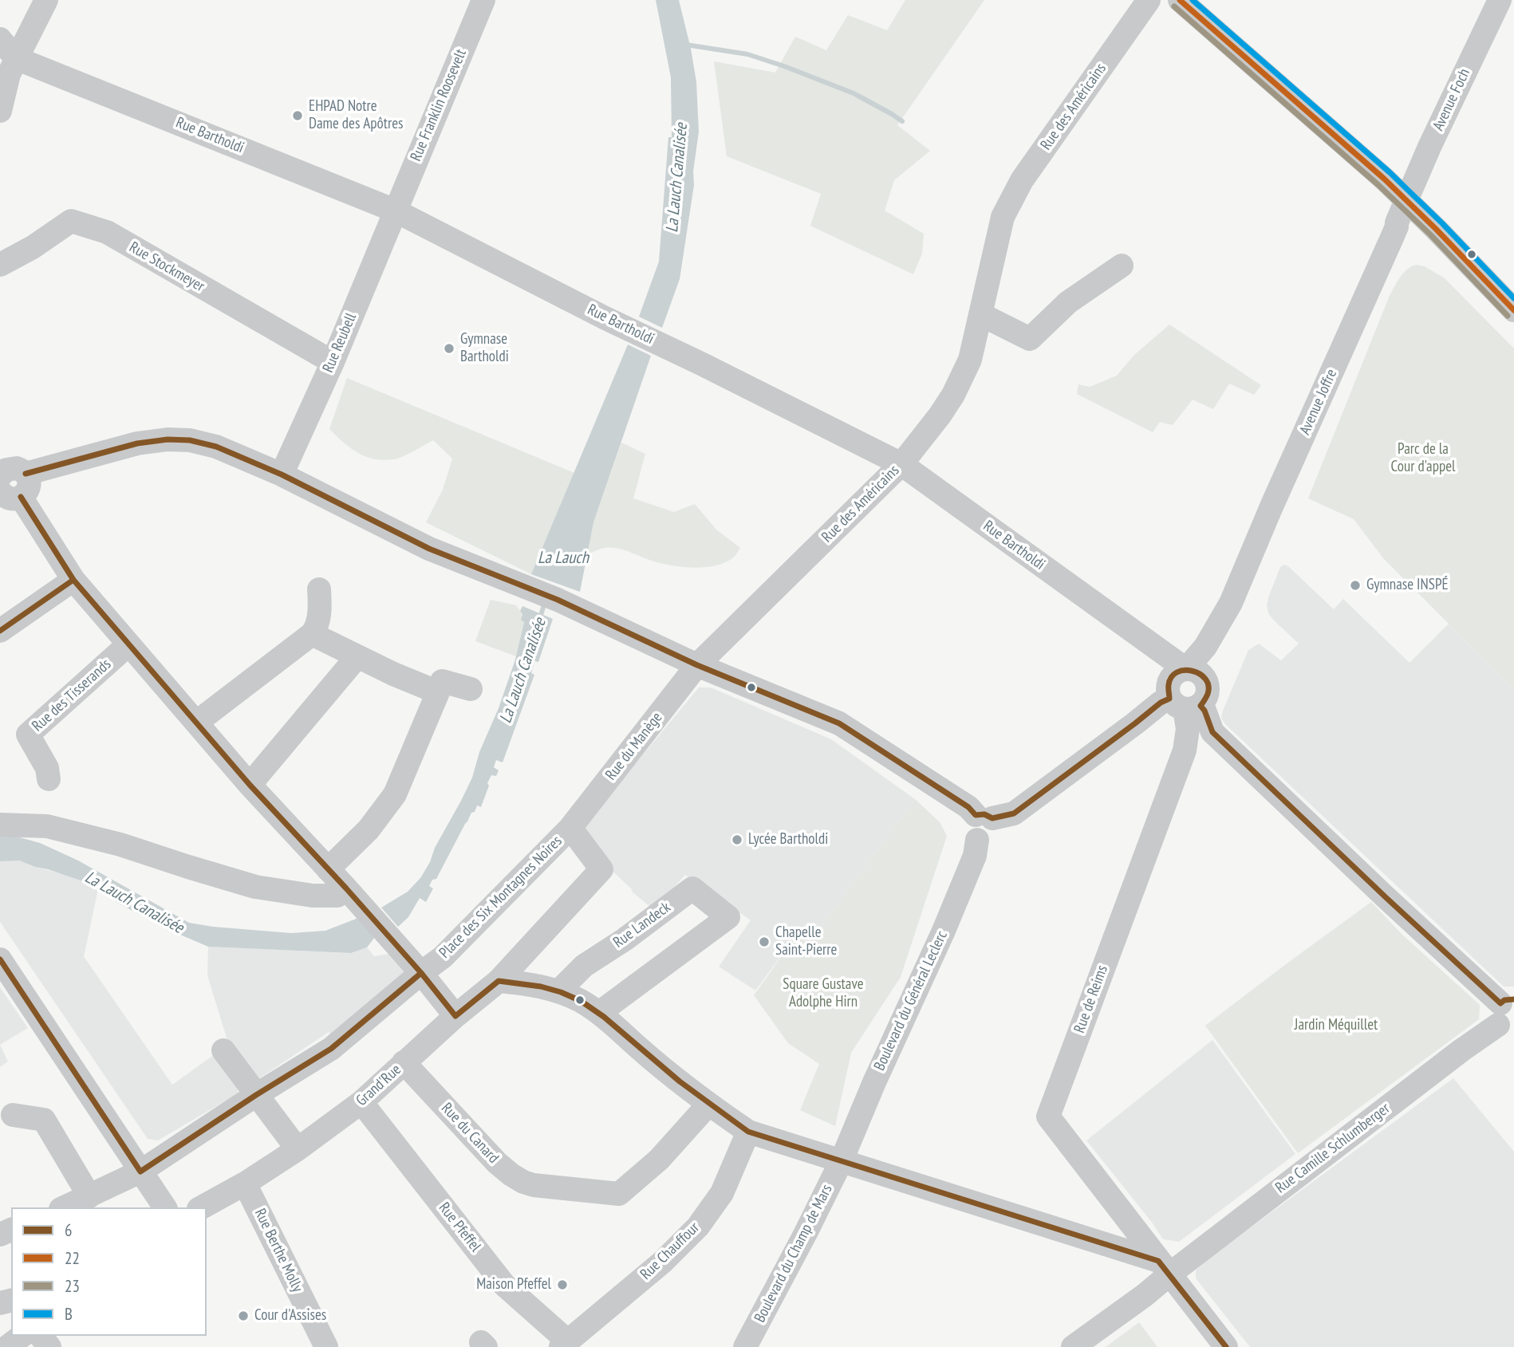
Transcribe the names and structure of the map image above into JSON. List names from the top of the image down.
{
  "streets": {
    "street": [
      "Avenue Foch",
      "Rue Franklin Roosevelt",
      "Rue des Américains",
      "Rue Bartholdi",
      "Rue Stockmeyer",
      "Rue Reubell",
      "Avenue Joffre",
      "Rue des Tisserands",
      "Rue du Manège",
      "Place des Six Montagnes Noires",
      "Rue Landeck",
      "Rue de Reims",
      "Boulevard du Général Leclerc",
      "Grand'Rue",
      "Rue du Canard",
      "Rue Camille Schlumberger",
      "Rue Pfeffel",
      "Rue Berthe Molly",
      "Rue Chauffour",
      "Boulevard du Champ de Mars"
    ]
  },
  "crossings": [
    ["Avenue Foch", "Avenue Joffre"],
    ["Rue Franklin Roosevelt", "Rue Bartholdi"],
    ["Rue Franklin Roosevelt", "Rue Reubell"],
    ["Rue des Américains", "Rue Bartholdi"],
    ["Rue des Américains", "Rue du Manège"],
    ["Rue Bartholdi", "Rue Reubell"],
    ["Rue Bartholdi", "Avenue Joffre"],
    ["Rue Bartholdi", "Rue de Reims"],
    ["Rue Stockmeyer", "Rue Reubell"],
    ["Avenue Joffre", "Rue de Reims"],
    ["Rue du Manège", "Place des Six Montagnes Noires"],
    ["Place des Six Montagnes Noires", "Grand'Rue"],
    ["Rue de Reims", "Rue Camille Schlumberger"],
    ["Boulevard du Général Leclerc", "Boulevard du Champ de Mars"],
    ["Grand'Rue", "Rue du Canard"],
    ["Grand'Rue", "Rue Pfeffel"],
    ["Grand'Rue", "Rue Berthe Molly"],
    ["Rue Pfeffel", "Rue Chauffour"]
  ],
  "water": ["La Lauch Canalisée", "La Lauch"],
  "parks": ["Parc de la Cour d'appel", "Square Gustave Adolphe Hirn", "Jardin Méquillet"],
  "places": [
    "EHPAD Notre Dame des Apôtres",
    "Gymnase Bartholdi",
    "Gymnase INSPÉ",
    "Lycée Bartholdi",
    "Chapelle Saint-Pierre",
    "Maison Pfeffel",
    "Cour d'Assises"
  ],
  "lines": [
    "transit line 22",
    "transit line B",
    "transit line 23",
    "transit line 6"
  ],
  "legend": [
    "6",
    "22",
    "23",
    "B"
  ]
}
